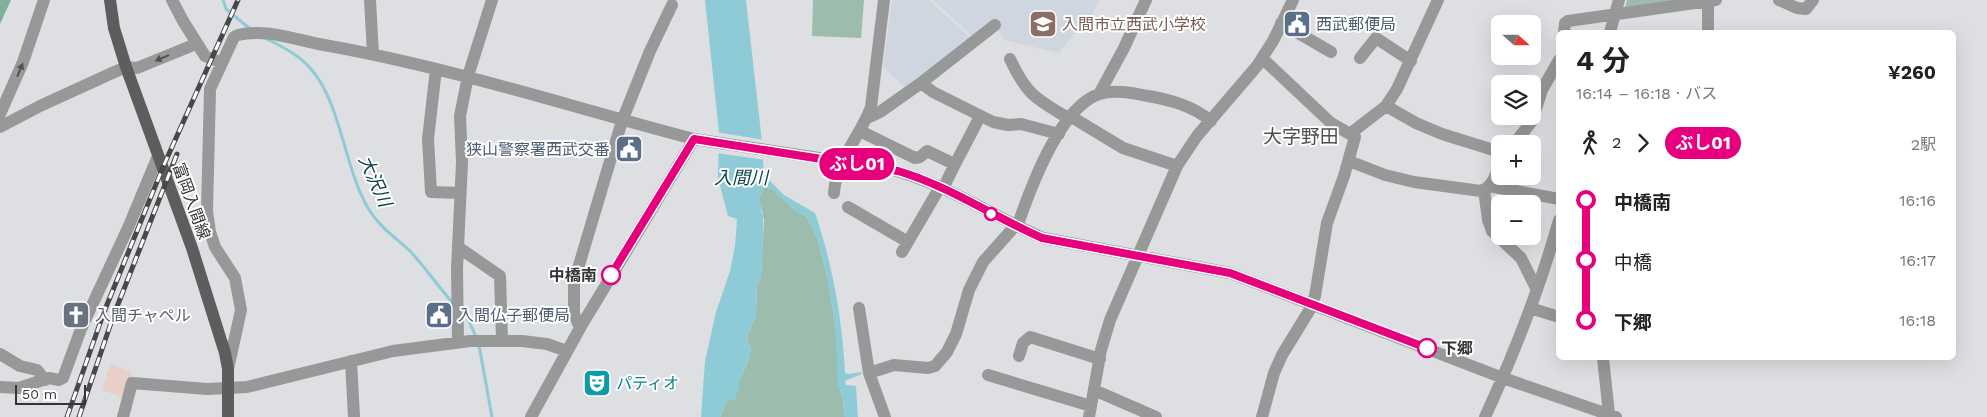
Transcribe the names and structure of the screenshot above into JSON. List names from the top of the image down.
{
  "streets": {
    "main road": ["富岡入間線"]
  },
  "districts": ["大字野田"],
  "water": ["入間川", "大沢川"],
  "places": {
    "school or university": ["入間市立西武小学校"],
    "public building": ["西武郵便局", "狭山警察署西武交番", "入間仏子郵便局"],
    "other": ["中橋南", "下郷"],
    "church": ["入間チャペル"],
    "theatre": ["パティオ"]
  },
  "lines": ["bus line ぶし01"],
  "scale_bar": "50 m",
  "north": "right",
  "page": {
    "on_map": "ぶし01",
    "map_buttons": ["+", "−"],
    "heading": ["4 分", "16:14 – 16:18 · バス", "¥260"],
    "legs": ["2", "ぶし01", "2駅"],
    "list": [
      {
        "name": "中橋南",
        "value": "16:16"
      },
      {
        "name": "中橋",
        "value": "16:17"
      },
      {
        "name": "下郷",
        "value": "16:18"
      }
    ],
    "scale": "50 m"
  }
}
